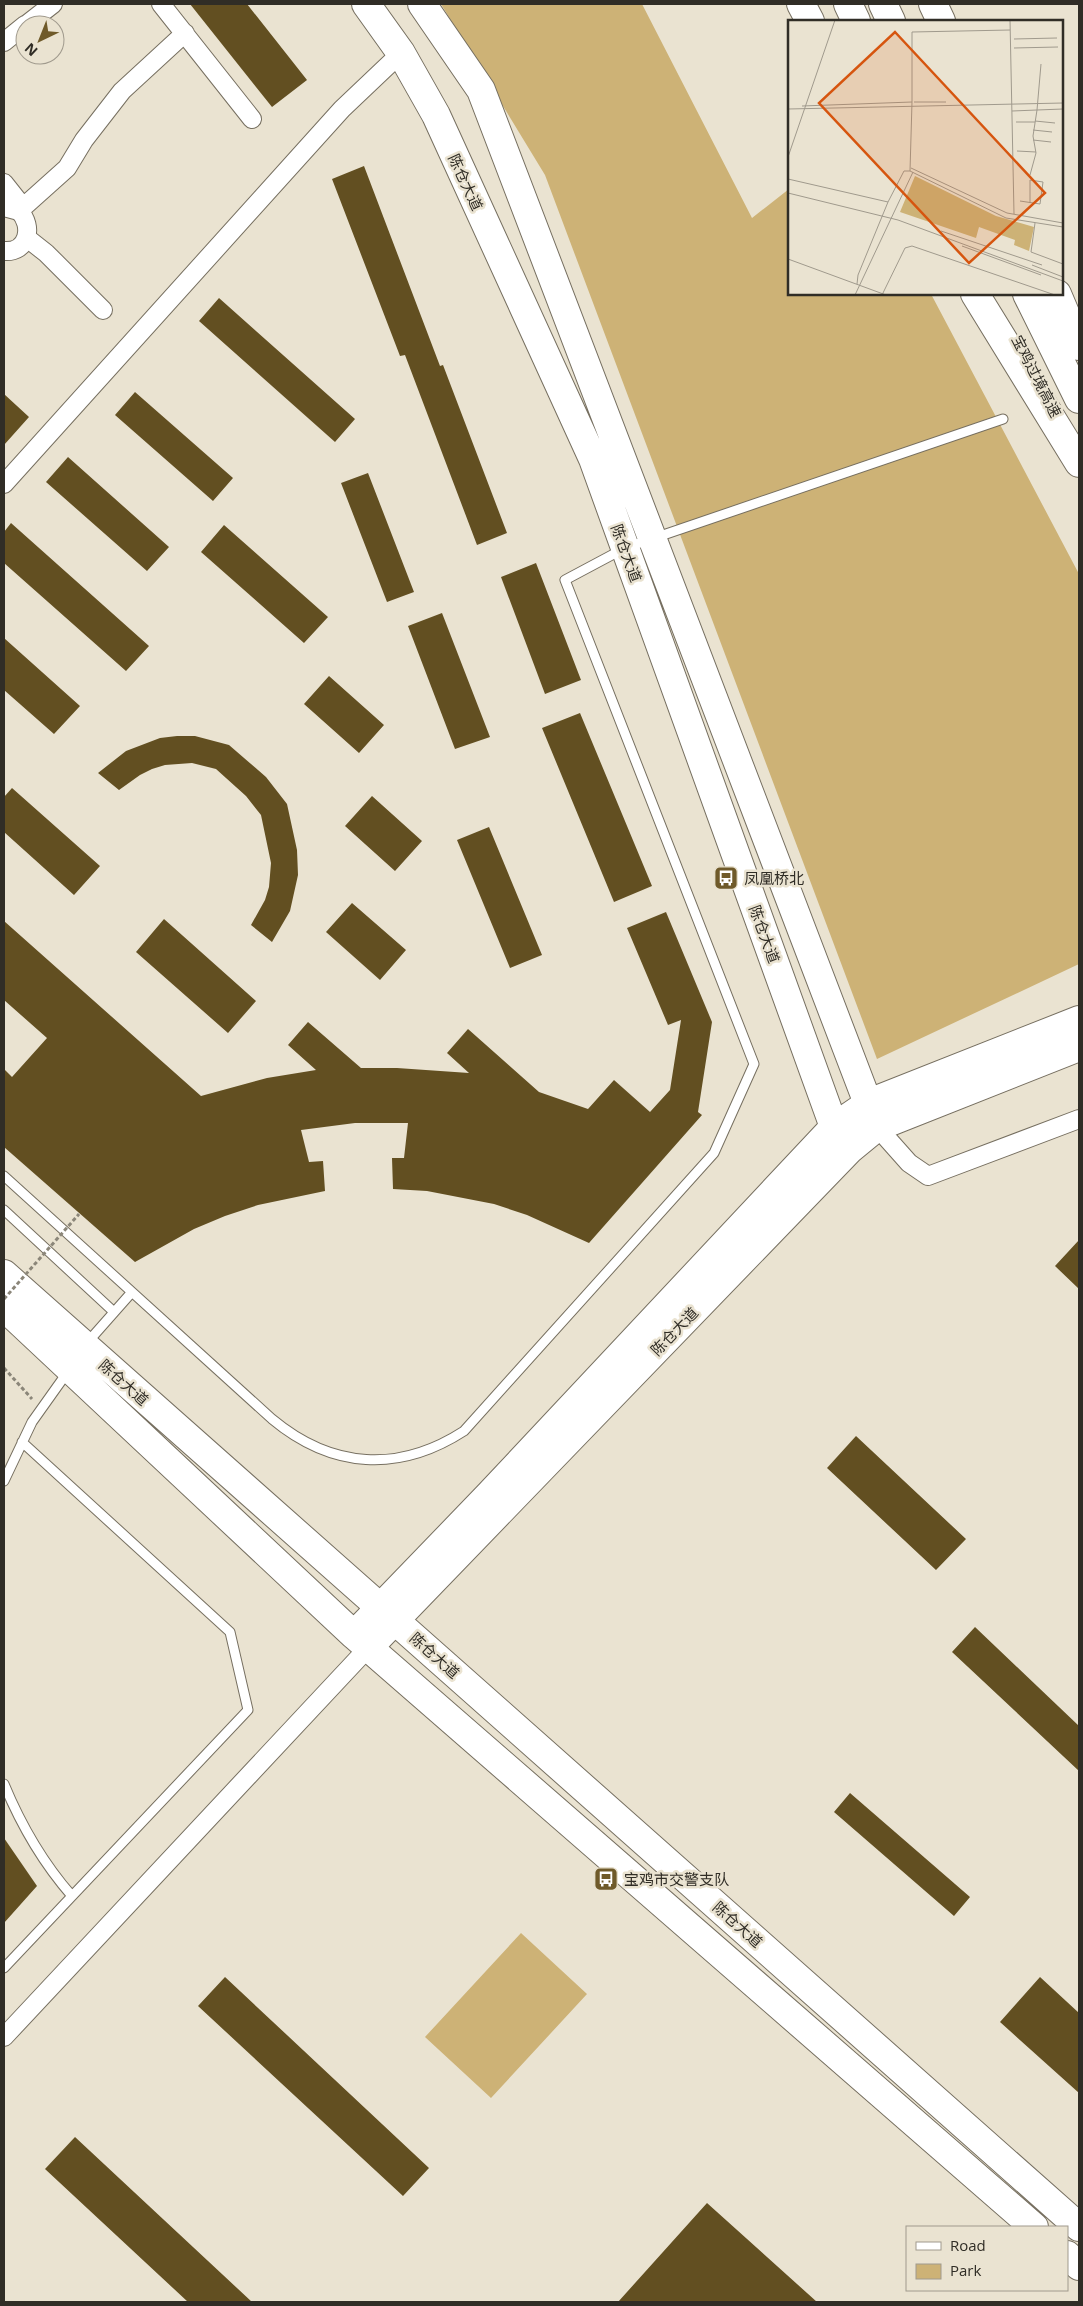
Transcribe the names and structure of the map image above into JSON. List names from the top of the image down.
{
  "streets": {
    "main road": ["陈仓大道", "宝鸡过境高速"]
  },
  "places": {
    "bus stop": ["凤凰桥北", "宝鸡市交警支队"]
  },
  "legend": ["Road", "Park"],
  "north": "bottom left"
}
